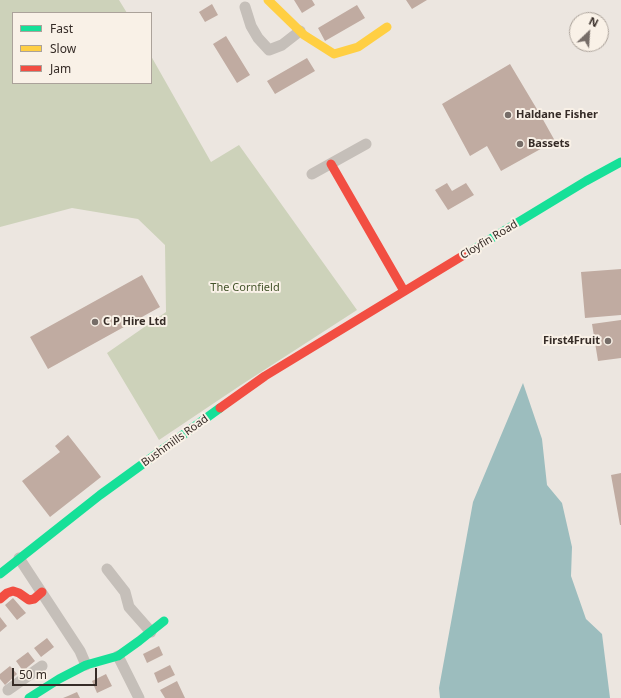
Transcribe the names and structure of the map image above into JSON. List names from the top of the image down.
{
  "streets": {
    "main road": ["Cloyfin Road", "Bushmills Road"]
  },
  "crossings": [
    ["Cloyfin Road", "Bushmills Road"]
  ],
  "parks": ["The Cornfield"],
  "places": [
    "Haldane Fisher",
    "Bassets",
    "C P Hire Ltd",
    "First4Fruit"
  ],
  "legend": ["Fast", "Slow", "Jam"],
  "scale_bar": "50 m",
  "north": "top right"
}
